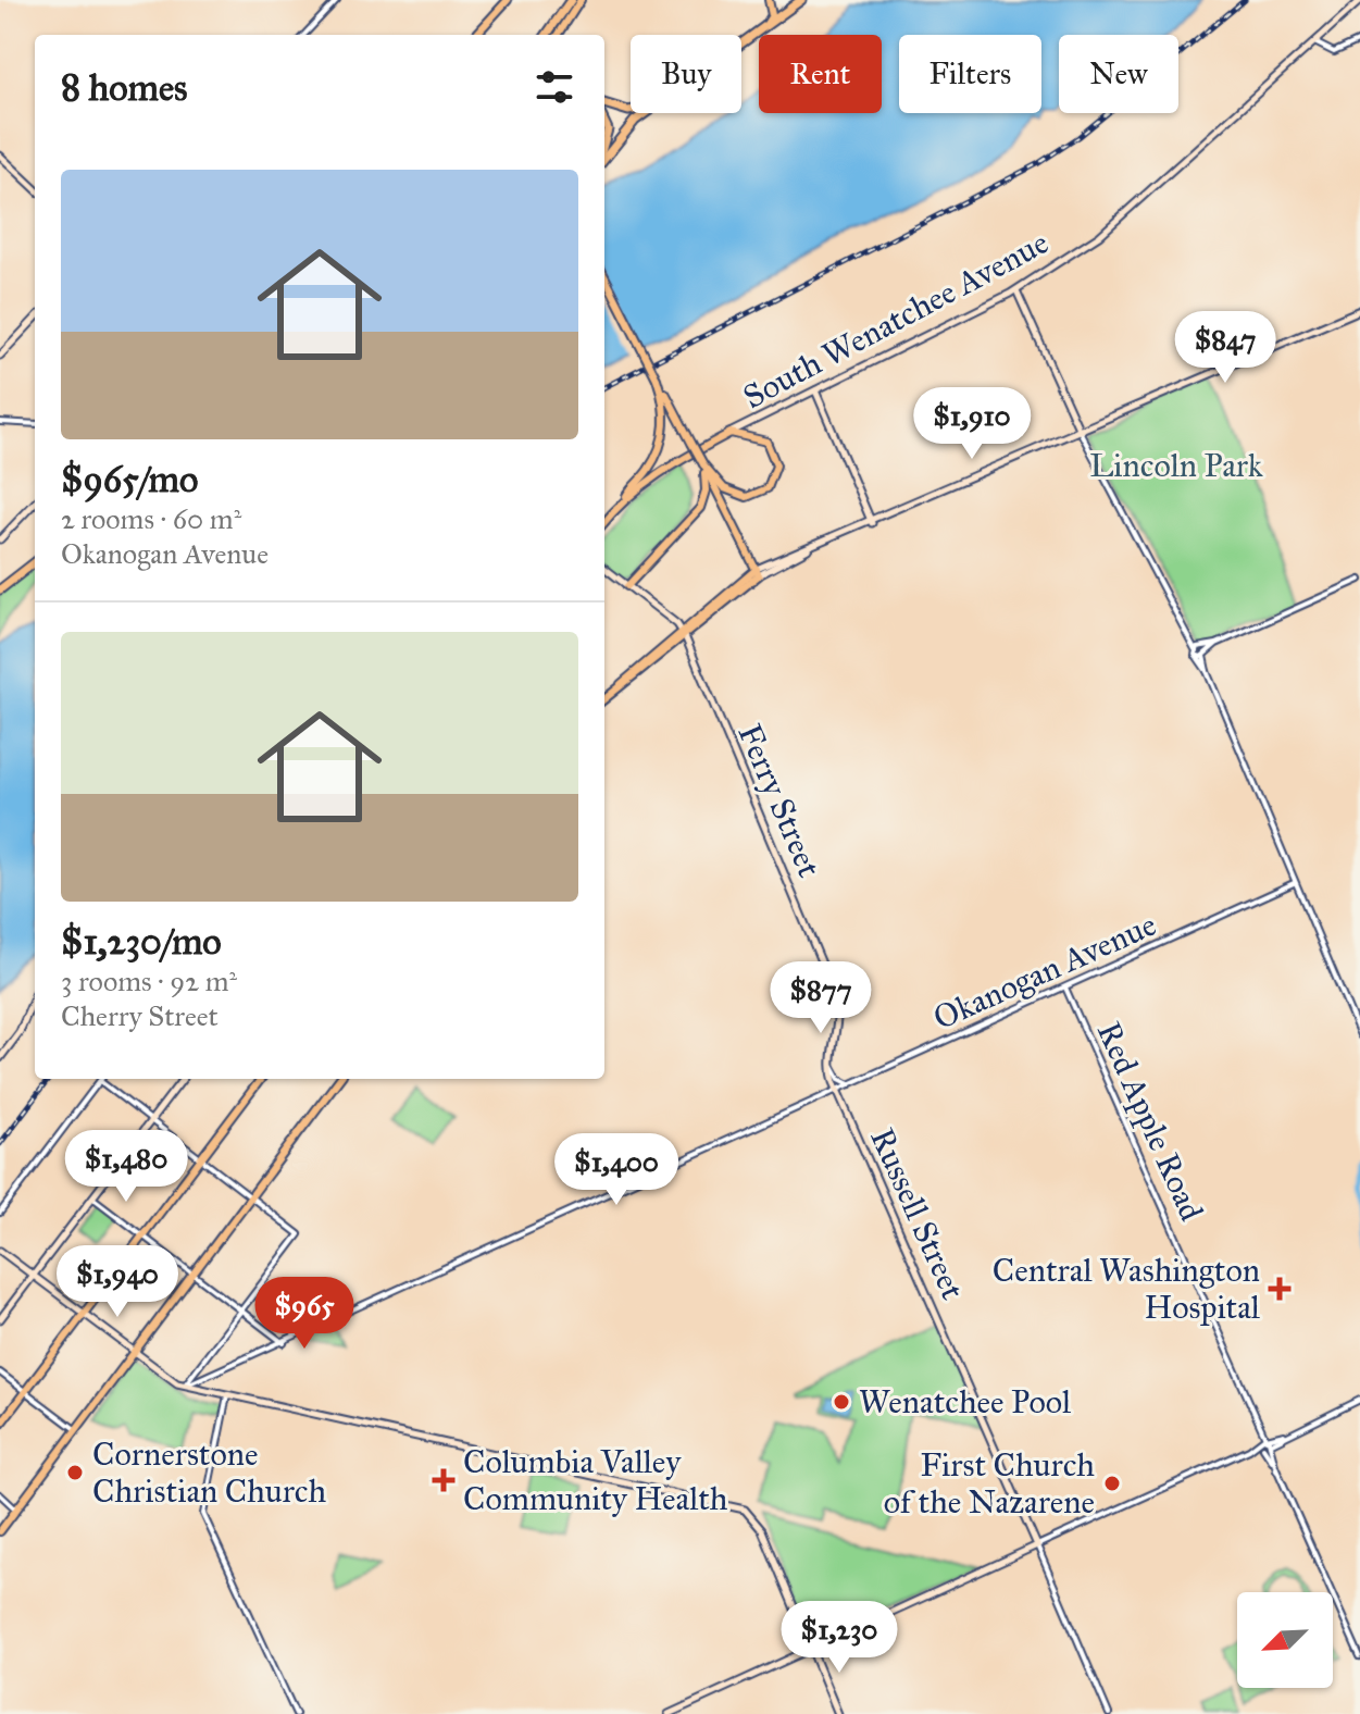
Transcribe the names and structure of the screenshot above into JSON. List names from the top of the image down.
{
  "streets": {
    "main road": ["South Wenatchee Avenue", "Ferry Street", "Russell Street"],
    "street": ["Okanogan Avenue", "Red Apple Road"]
  },
  "crossings": [
    ["Ferry Street", "Okanogan Avenue"],
    ["Ferry Street", "Russell Street"],
    ["Okanogan Avenue", "Red Apple Road"],
    ["Okanogan Avenue", "Russell Street"]
  ],
  "parks": ["Lincoln Park"],
  "places": {
    "health": ["Central Washington Hospital", "Columbia Valley Community Health"],
    "other": ["Wenatchee Pool", "Cornerstone Christian Church", "First Church of the Nazarene"]
  },
  "north": "bottom left",
  "page": {
    "chip": [
      "Buy",
      "Rent",
      "Filters",
      "New"
    ],
    "heading": "8 homes",
    "list": [
      {
        "name": "$965/mo",
        "note": "2 rooms · 60 m² · Okanogan Avenue"
      },
      {
        "name": "$1,230/mo",
        "note": "3 rooms · 92 m² · Cherry Street"
      }
    ],
    "price": [
      "$847",
      "$1,910",
      "$877",
      "$1,480",
      "$1,400",
      "$1,940",
      "$965",
      "$1,230"
    ]
  }
}
